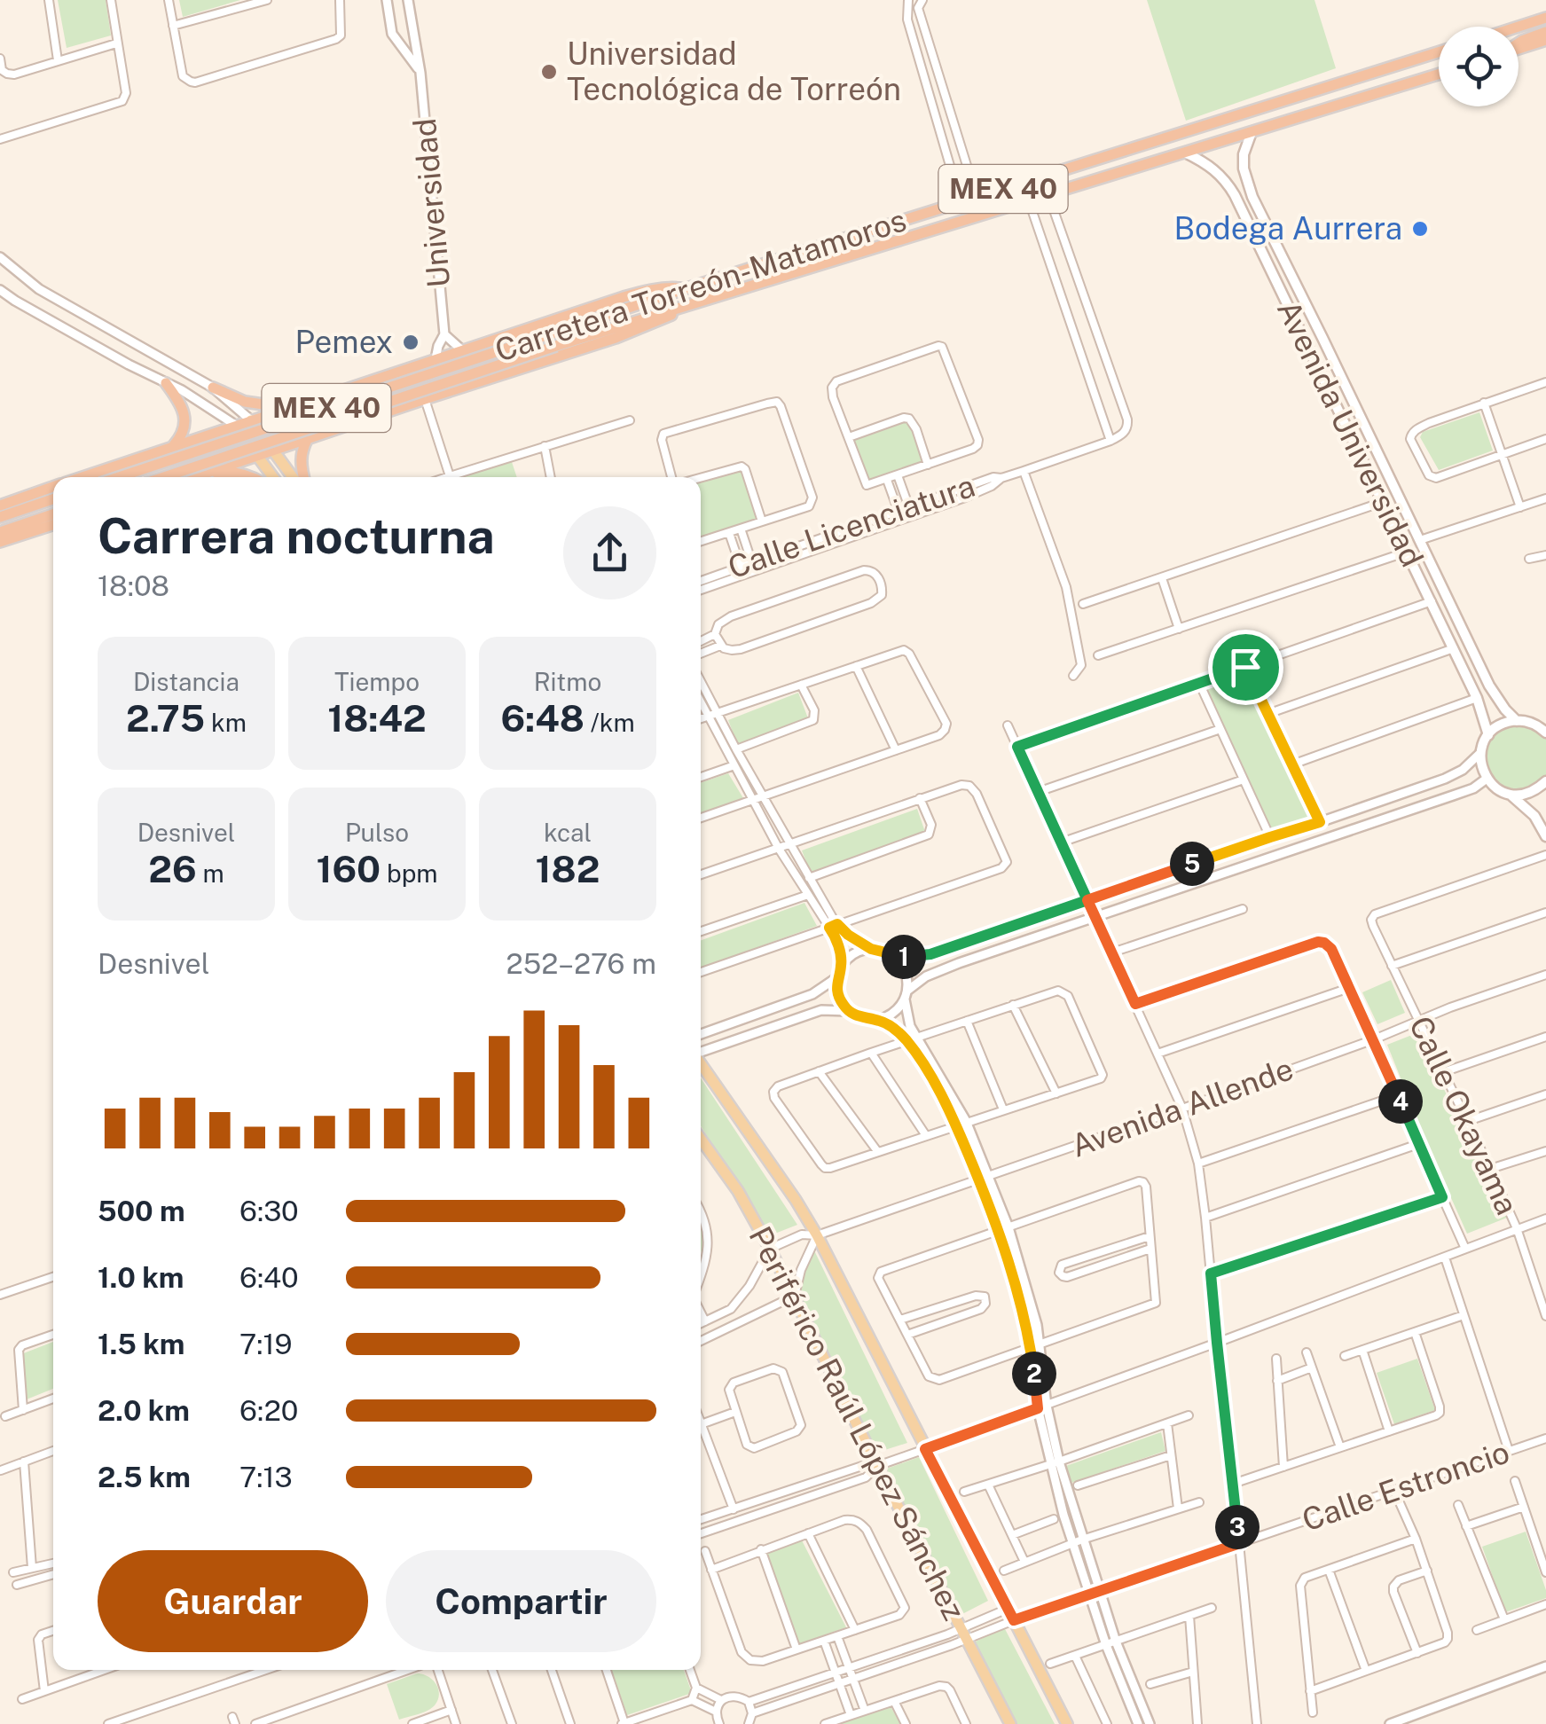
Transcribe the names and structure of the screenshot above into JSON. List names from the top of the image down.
{
  "streets": {
    "highway": ["MEX 40", "Carretera Torreón-Matamoros"],
    "main road": ["Avenida Universidad", "Periférico Raúl López Sánchez"],
    "street": [
      "Universidad",
      "Calle Licenciatura",
      "Avenida Allende",
      "Calle Okayama",
      "Calle Estroncio"
    ]
  },
  "crossings": [
    ["MEX 40", "Avenida Universidad"],
    ["Avenida Allende", "Calle Okayama"],
    ["Avenida Allende", "Periférico Raúl López Sánchez"],
    ["Periférico Raúl López Sánchez", "Calle Estroncio"]
  ],
  "places": ["Universidad Tecnológica de Torreón", "Bodega Aurrera", "Pemex"],
  "page": {
    "heading": ["Carrera nocturna", "18:08"],
    "stats": [
      ["Distancia", "2.75 km"],
      ["Tiempo", "18:42"],
      ["Ritmo", "6:48 /km"],
      ["Desnivel", "26 m"],
      ["Pulso", "160 bpm"],
      ["kcal", "182"]
    ],
    "pins": [
      "5",
      "1",
      "4",
      "2",
      "3"
    ],
    "chart": ["Desnivel", "252–276 m"],
    "list": [
      {
        "name": "500 m",
        "note": "6:30"
      },
      {
        "name": "1.0 km",
        "note": "6:40"
      },
      {
        "name": "1.5 km",
        "note": "7:19"
      },
      {
        "name": "2.0 km",
        "note": "6:20"
      },
      {
        "name": "2.5 km",
        "note": "7:13"
      }
    ],
    "buttons": ["Guardar", "Compartir"]
  }
}
